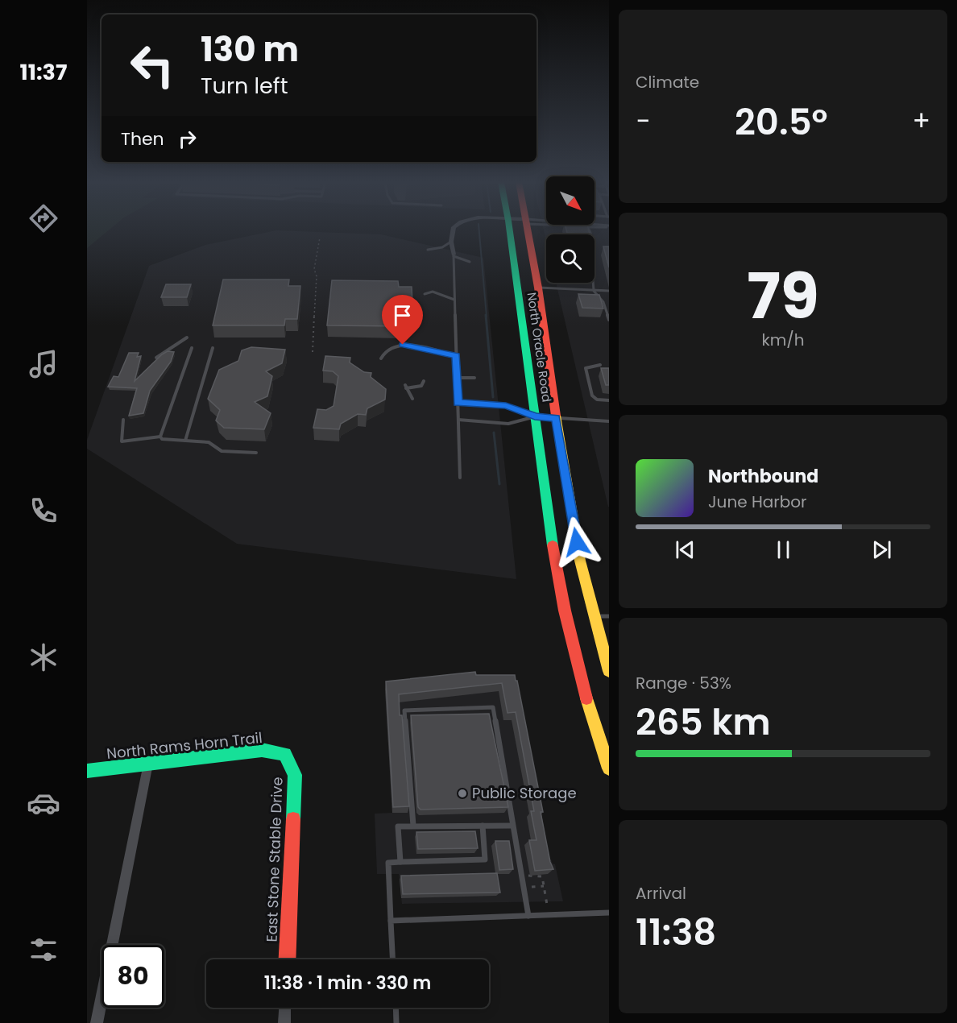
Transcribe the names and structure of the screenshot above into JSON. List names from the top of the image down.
{
  "streets": {
    "main road": ["North Oracle Road", "North Rams Horn Trail", "East Stone Stable Drive"]
  },
  "crossings": [
    ["North Rams Horn Trail", "East Stone Stable Drive"]
  ],
  "places": ["Public Storage"],
  "north": "bottom right",
  "page": {
    "tabs": "11:37",
    "tile": [
      "Climate",
      ["79", "km/h"],
      ["Range · 53%", "265 km"],
      ["Arrival", "11:38"]
    ],
    "turn": ["130 m", "Turn left"],
    "heat": ["−", "20.5°", "+"],
    "then": "Then",
    "song": ["Northbound", "June Harbor"],
    "limit": "80",
    "trip": "11:38 · 1 min · 330 m"
  }
}
